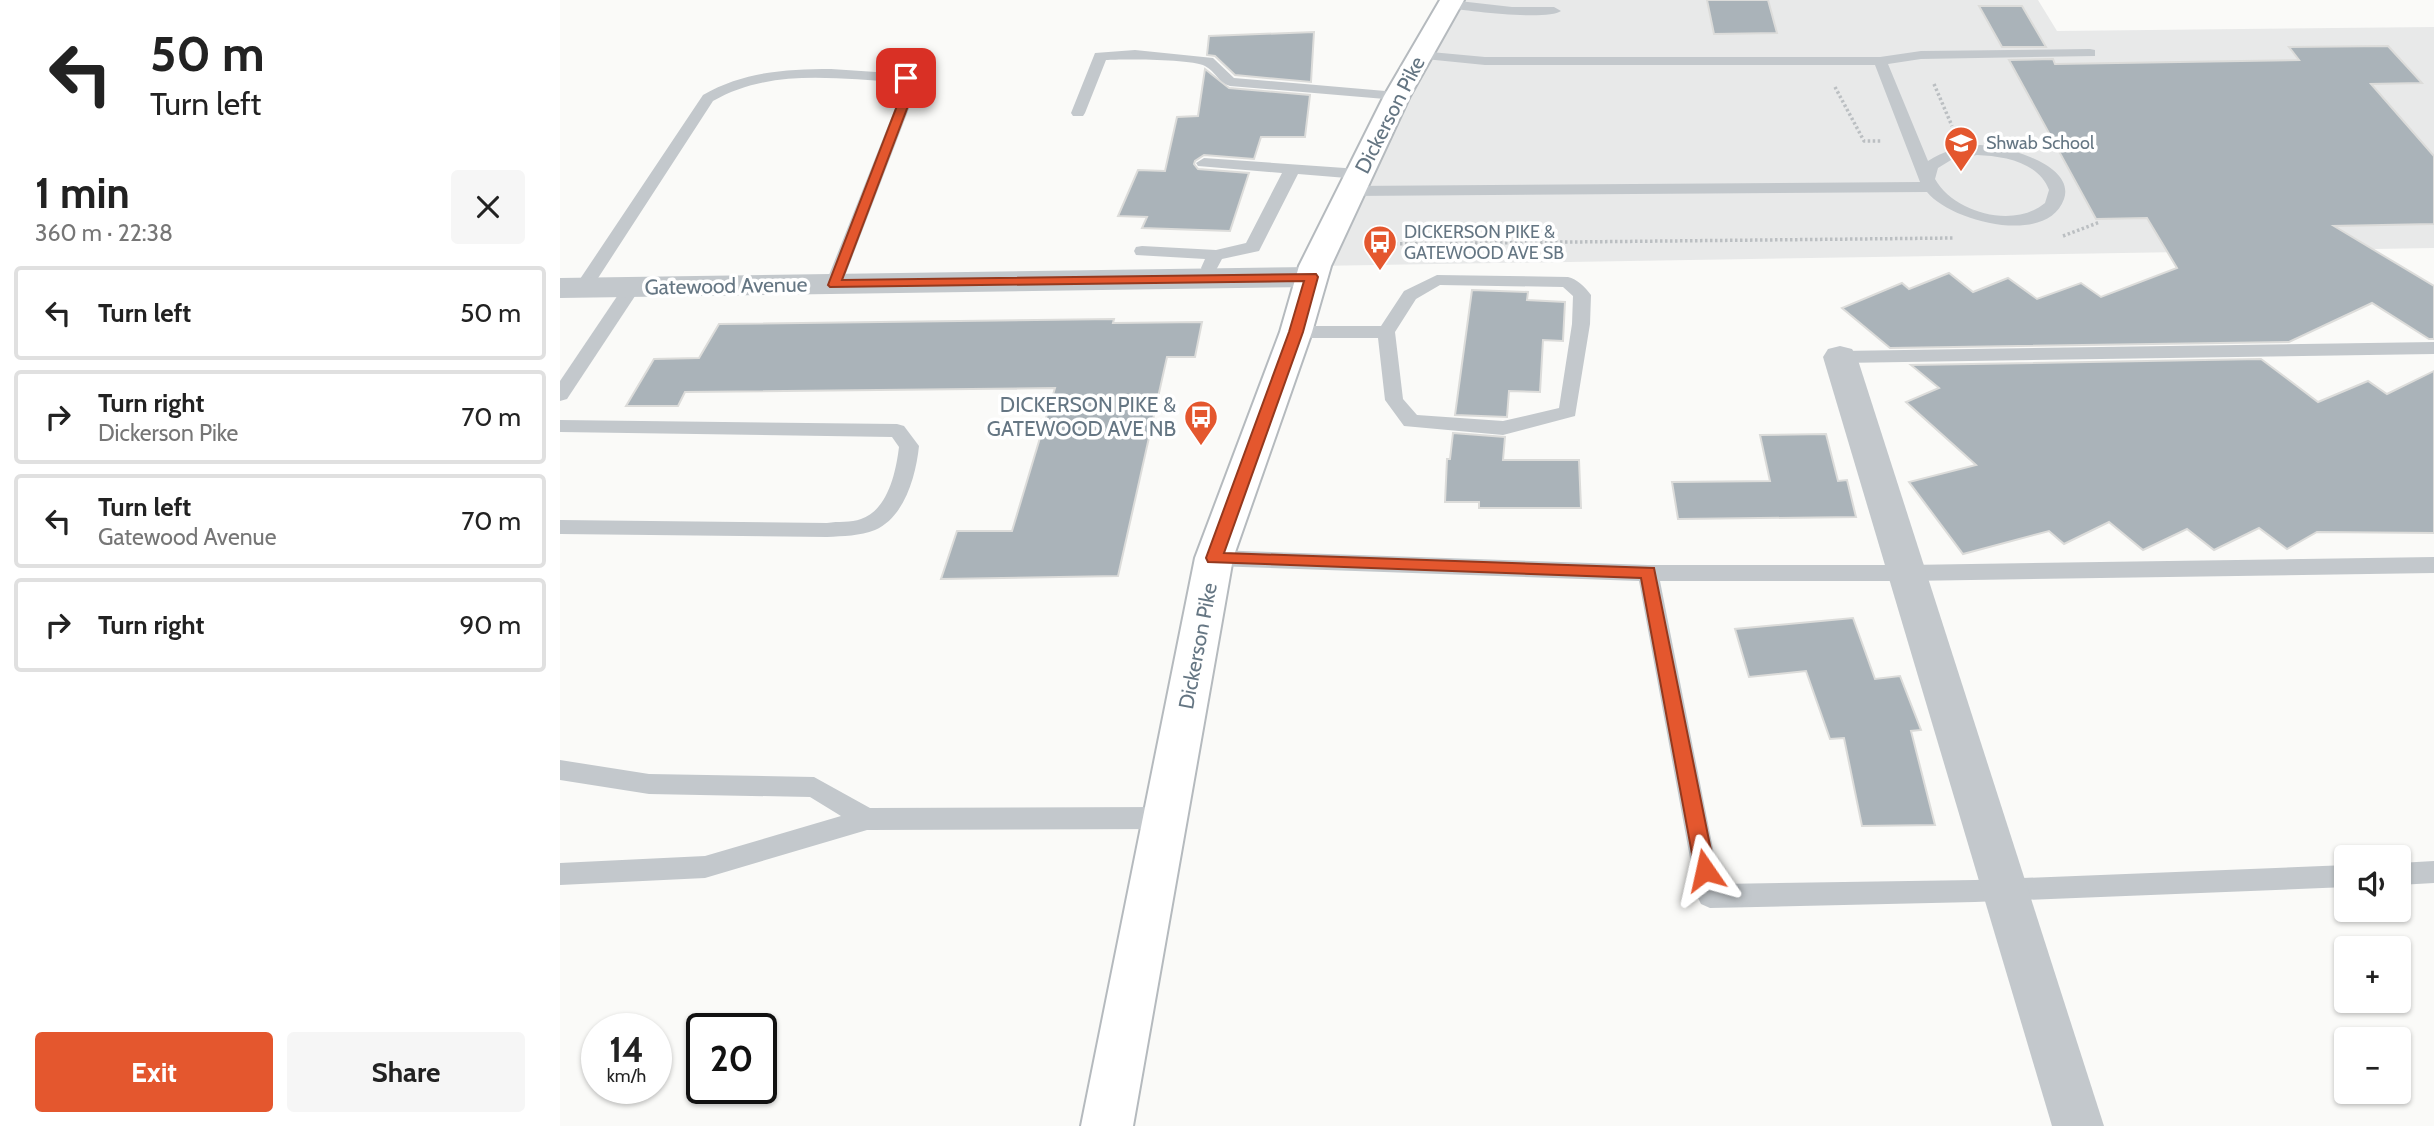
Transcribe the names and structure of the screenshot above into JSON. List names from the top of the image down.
{
  "streets": {
    "main road": ["Dickerson Pike"],
    "street": ["Gatewood Avenue"]
  },
  "crossings": [
    ["Dickerson Pike", "Gatewood Avenue"]
  ],
  "places": {
    "school or university": ["Shwab School"],
    "bus stop": ["DICKERSON PIKE & GATEWOOD AVE SB", "DICKERSON PIKE & GATEWOOD AVE NB"]
  },
  "page": {
    "turn": ["50 m", "Turn left"],
    "heading": ["1 min", "360 m · 22:38"],
    "list": [
      {
        "name": "Turn left",
        "value": "50 m"
      },
      {
        "name": "Turn right",
        "note": "Dickerson Pike",
        "value": "70 m"
      },
      {
        "name": "Turn left",
        "note": "Gatewood Avenue",
        "value": "70 m"
      },
      {
        "name": "Turn right",
        "value": "90 m"
      }
    ],
    "map_buttons": ["+", "−"],
    "speed": "14 km/h",
    "limit": "20",
    "buttons": ["Exit", "Share"]
  }
}
